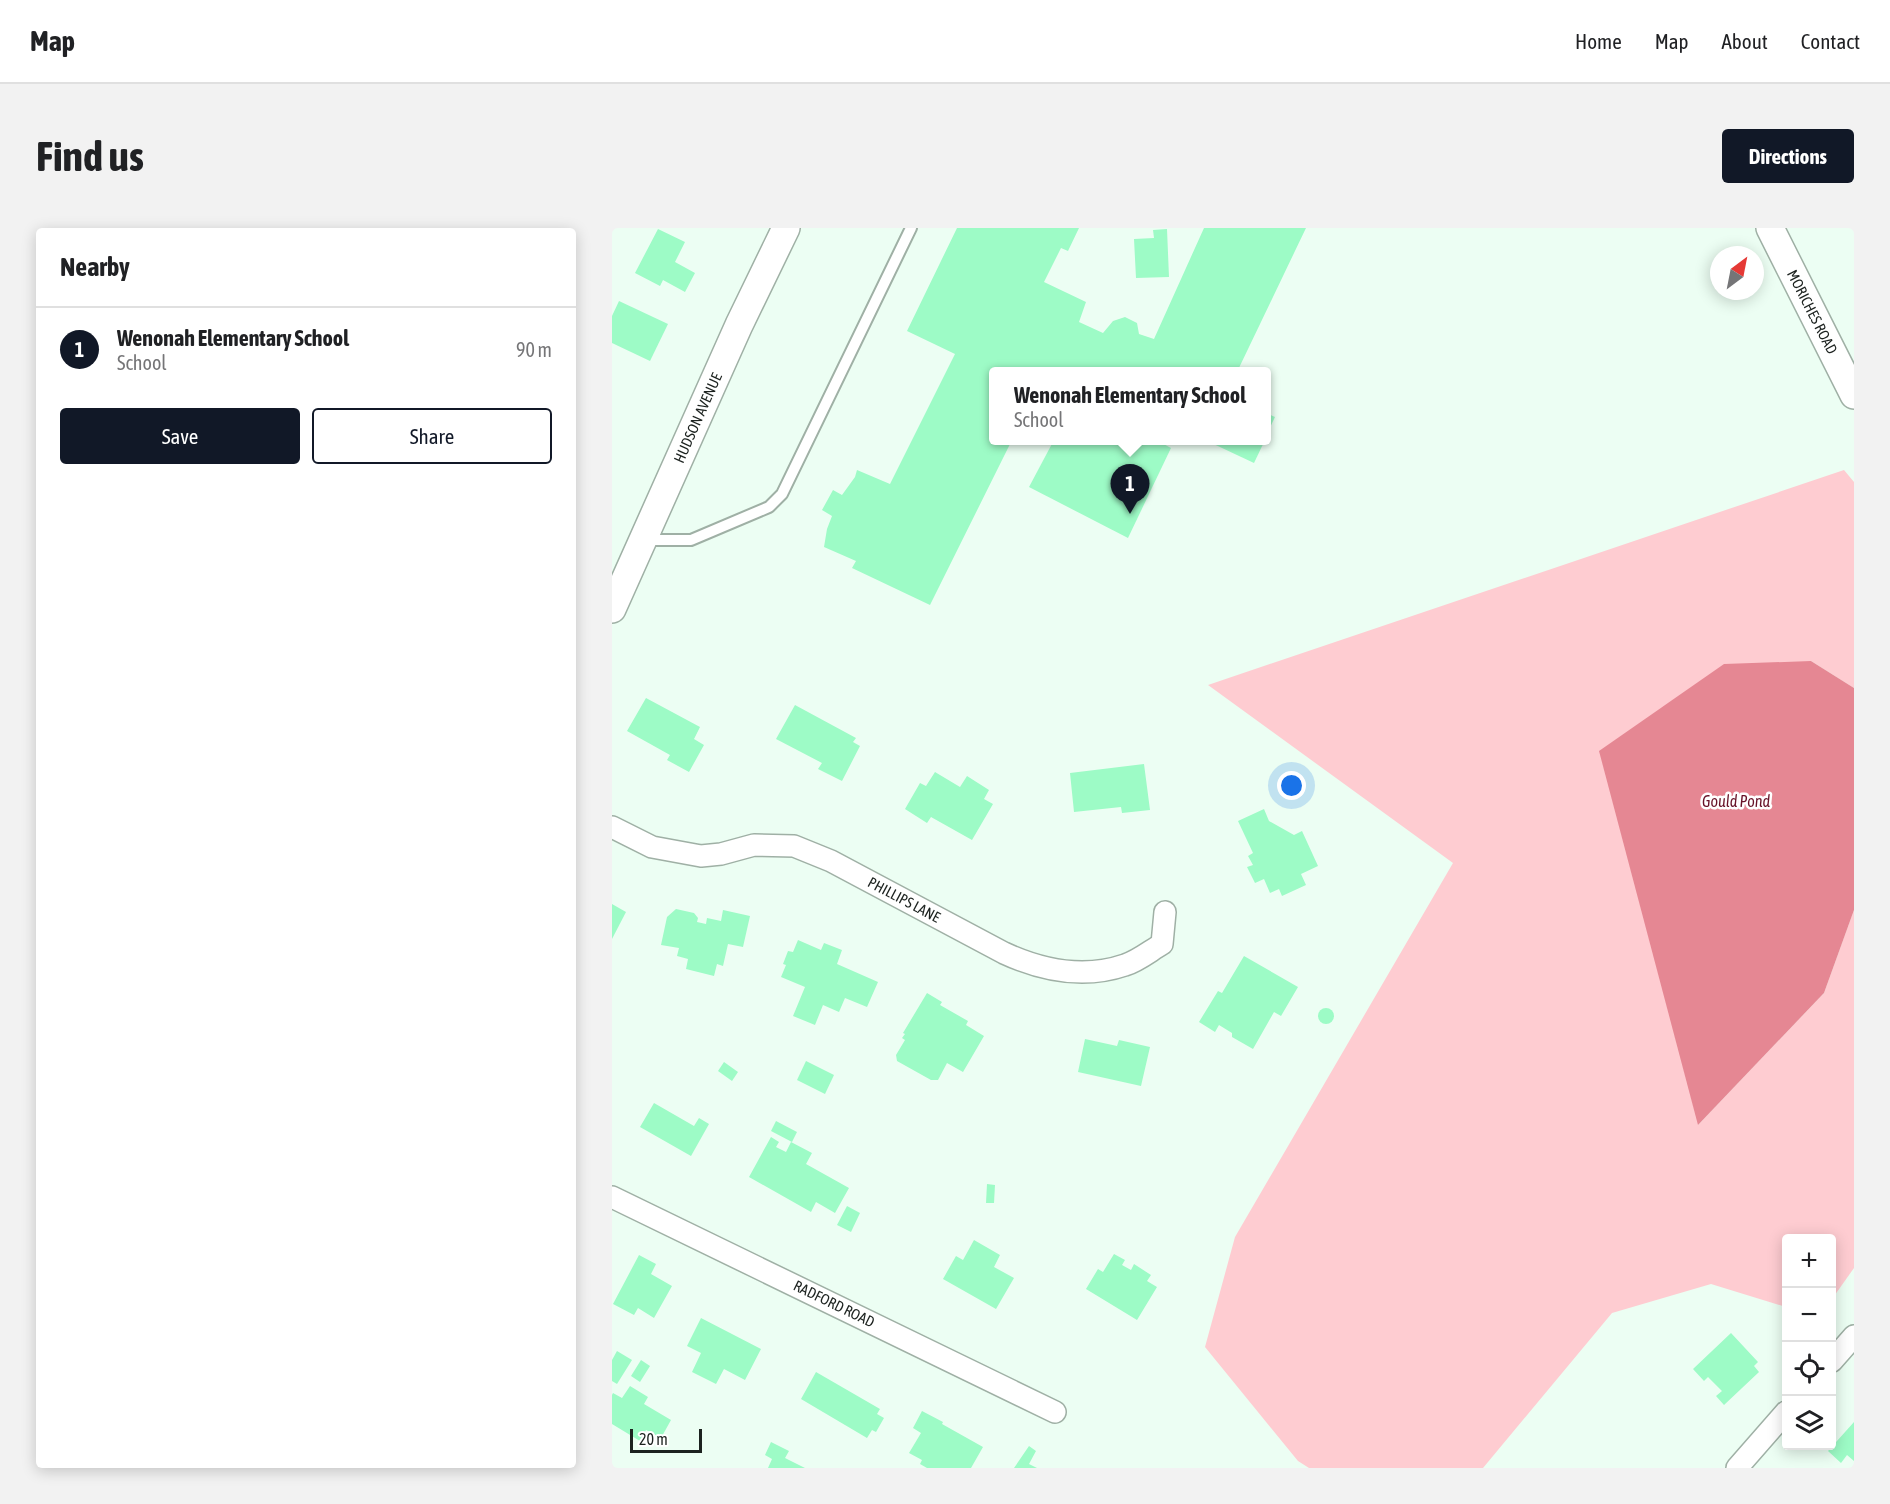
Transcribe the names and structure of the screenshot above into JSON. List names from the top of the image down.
{
  "streets": {
    "street": [
      "MORICHES ROAD",
      "HUDSON AVENUE",
      "PHILLIPS LANE",
      "RADFORD ROAD"
    ]
  },
  "water": ["Gould Pond"],
  "scale_bar": "20 m",
  "north": "top right",
  "page": {
    "header": "Map",
    "nav": [
      "Home",
      "Map",
      "About",
      "Contact"
    ],
    "buttons": [
      "Directions",
      ["Save", "Share"]
    ],
    "title": "Find us",
    "heading": "Nearby",
    "list": [
      {
        "mark": "1",
        "name": "Wenonah Elementary School",
        "note": "School",
        "value": "90 m"
      }
    ],
    "popup": ["Wenonah Elementary School", "School"],
    "pins": "1",
    "map_buttons": ["+", "−"],
    "scale": "20 m"
  }
}
